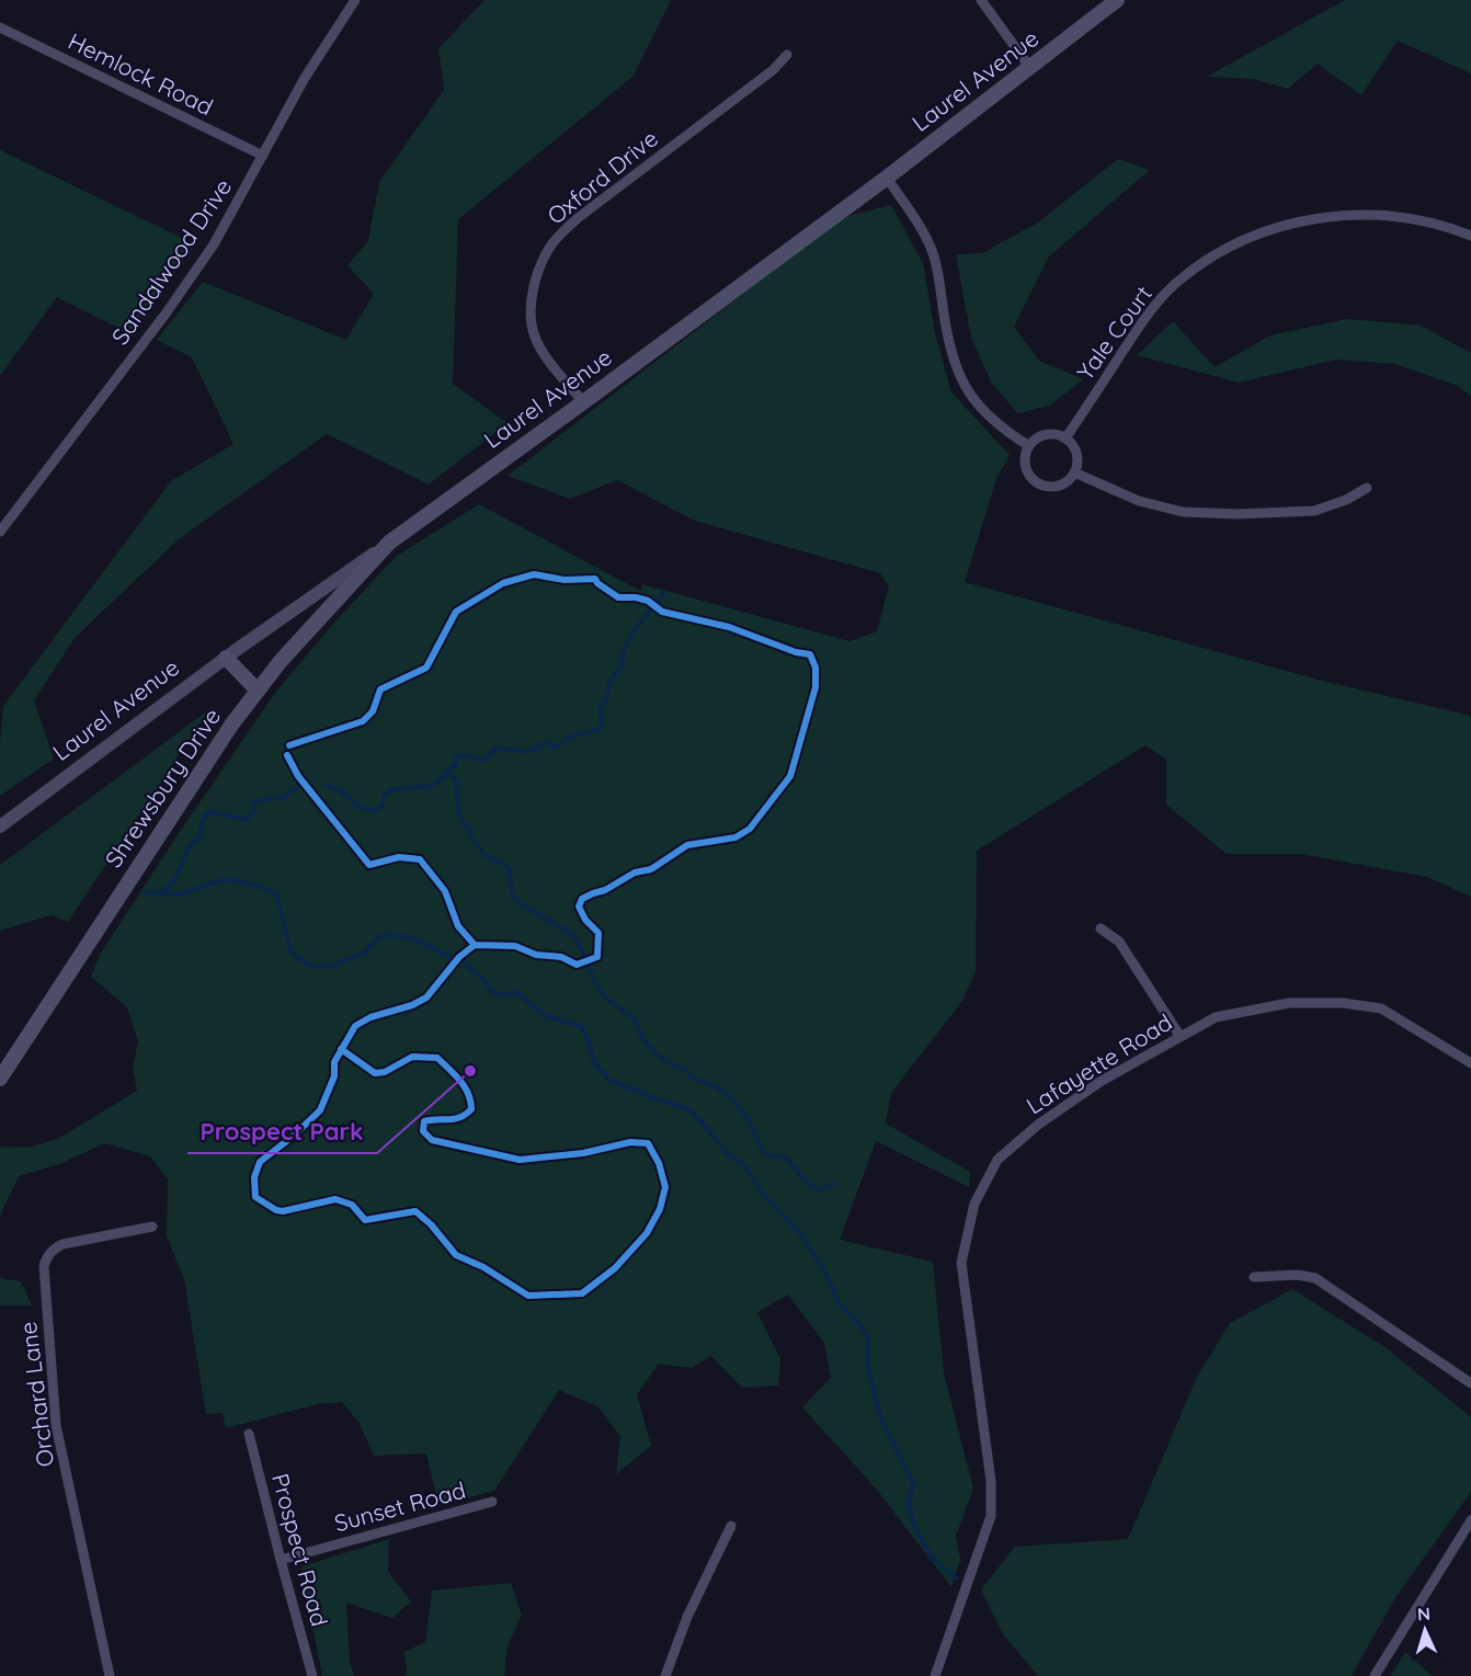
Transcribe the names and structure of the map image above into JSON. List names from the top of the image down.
{
  "streets": {
    "main road": ["Laurel Avenue", "Shrewsbury Drive"],
    "street": [
      "Hemlock Road",
      "Oxford Drive",
      "Sandalwood Drive",
      "Yale Court",
      "Lafayette Road",
      "Orchard Lane",
      "Sunset Road",
      "Prospect Road"
    ]
  },
  "crossings": [
    ["Hemlock Road", "Sandalwood Drive"],
    ["Laurel Avenue", "Oxford Drive"],
    ["Laurel Avenue", "Shrewsbury Drive"],
    ["Sunset Road", "Prospect Road"]
  ],
  "places": ["Prospect Park"],
  "north": "top"
}
